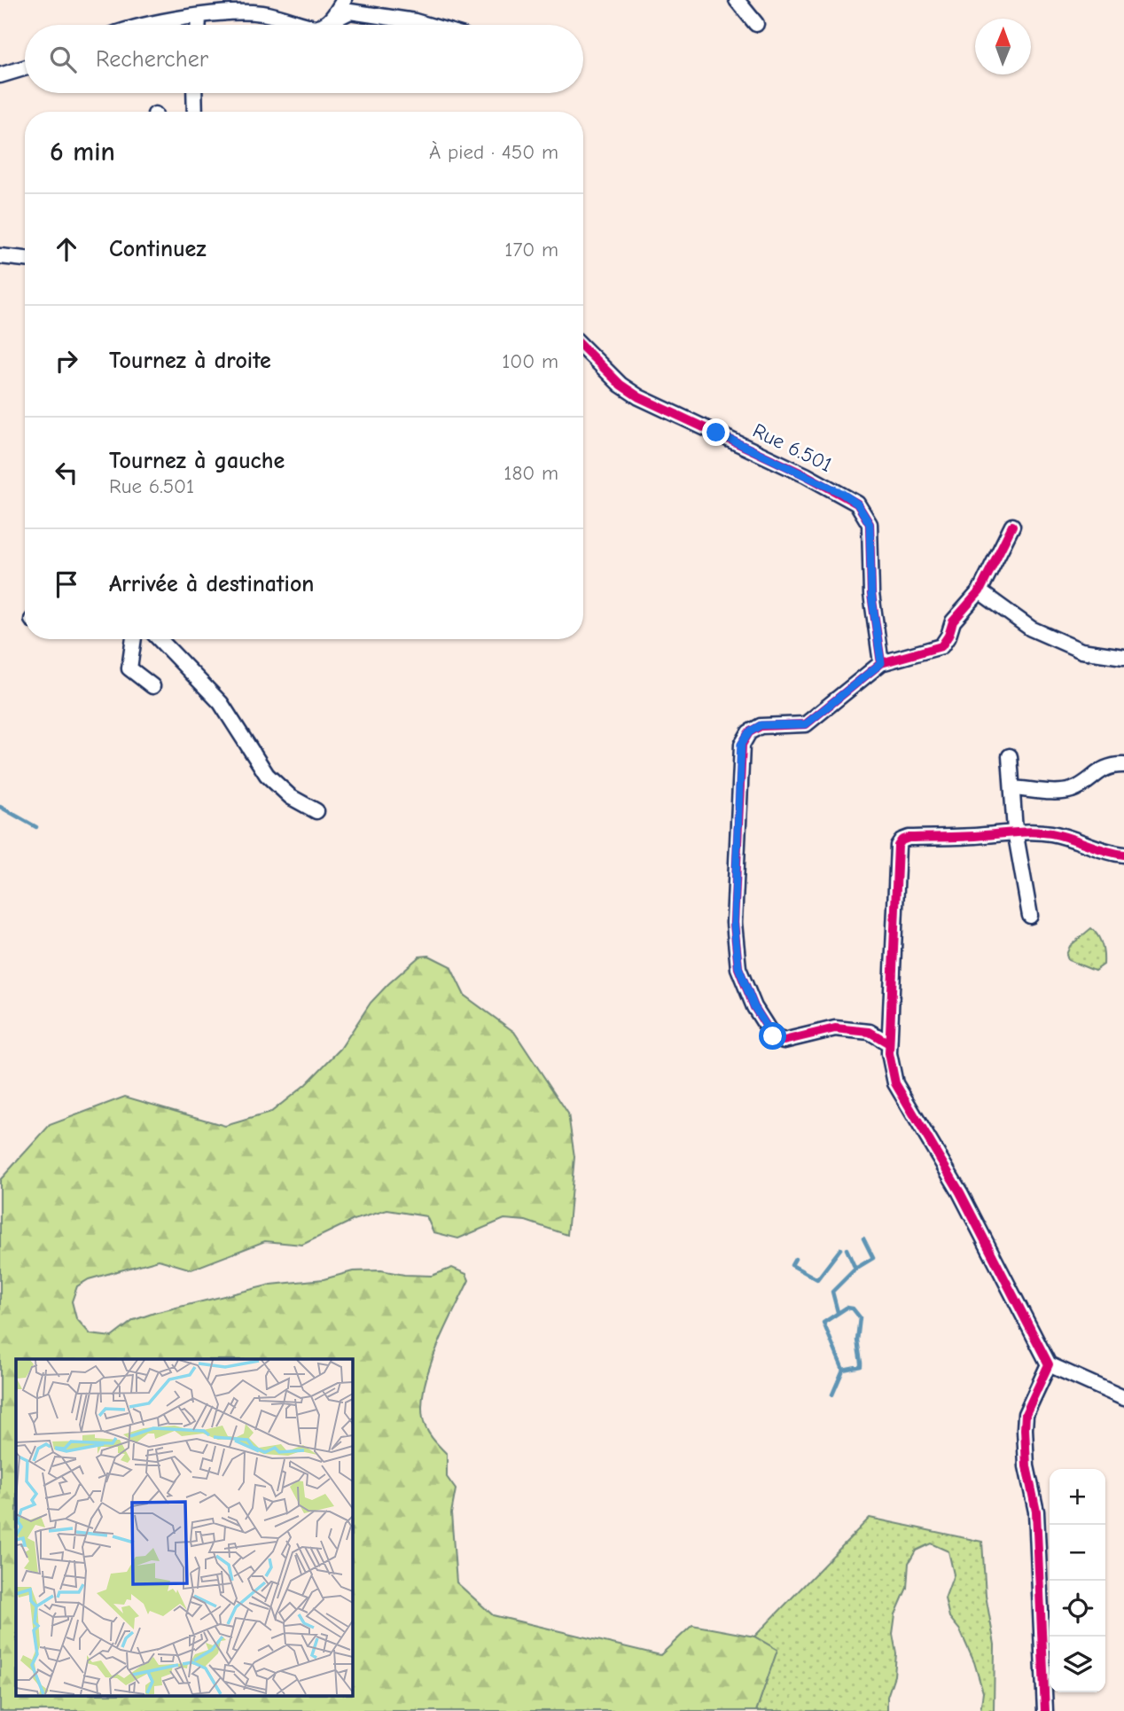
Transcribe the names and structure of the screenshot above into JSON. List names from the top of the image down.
{
  "streets": {
    "street": ["Rue 6.501"]
  },
  "north": "top",
  "page": {
    "search": "Rechercher",
    "heading": ["6 min", "À pied · 450 m"],
    "list": [
      ["Continuez", "170 m"],
      ["Tournez à droite", "100 m"],
      ["Tournez à gauche", "Rue 6.501", "180 m"],
      "Arrivée à destination"
    ],
    "map_buttons": ["+", "−"]
  }
}
